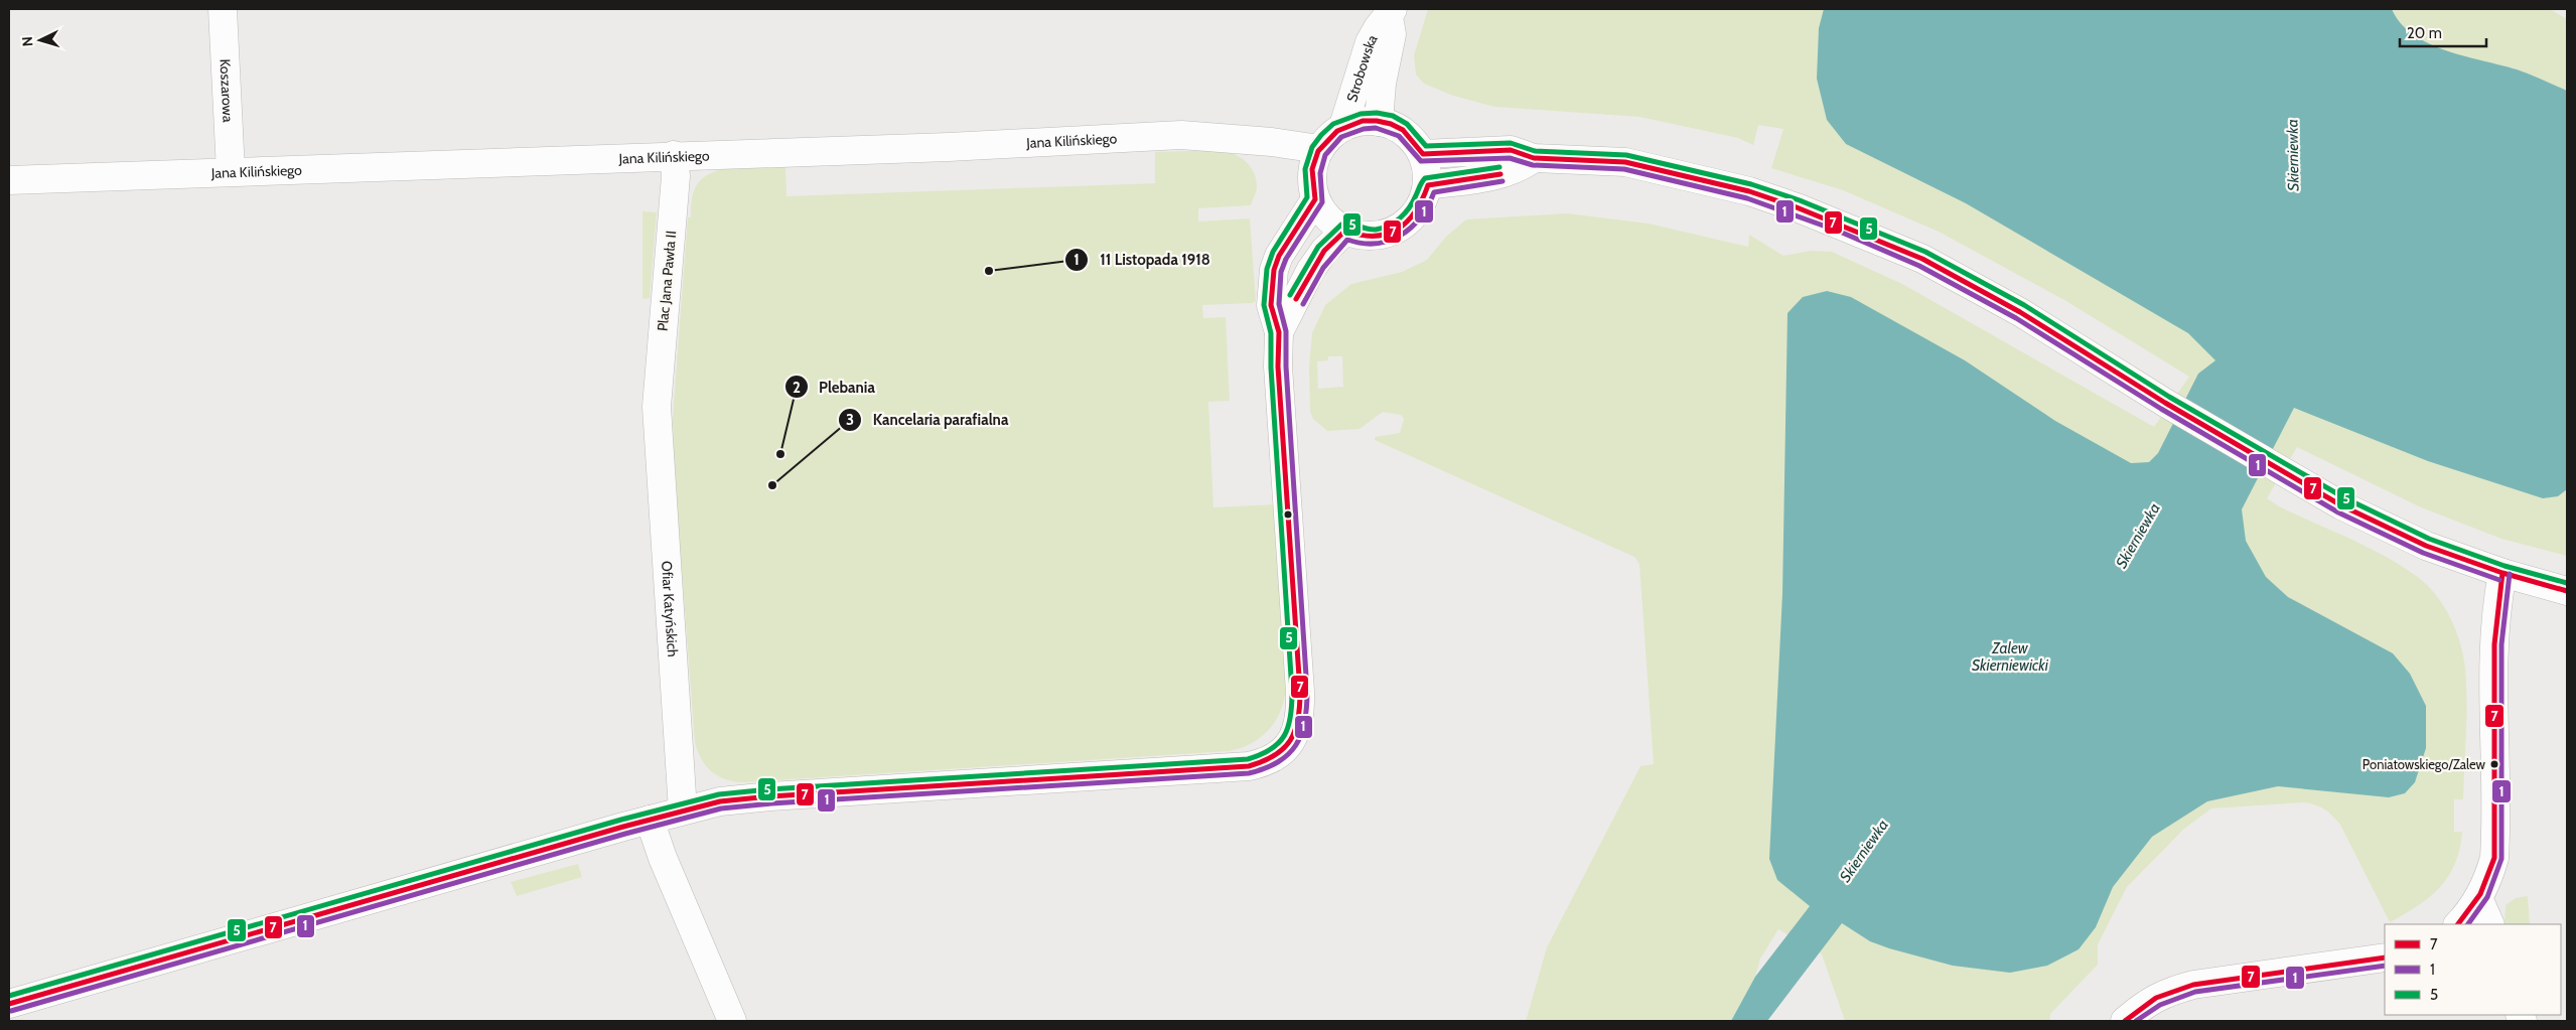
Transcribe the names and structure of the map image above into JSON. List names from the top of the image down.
{
  "streets": {
    "street": [
      "Strobowska",
      "Koszarowa",
      "Jana Kilińskiego",
      "Plac Jana Pawła II",
      "Ofiar Katyńskich"
    ]
  },
  "crossings": [
    ["Strobowska", "Jana Kilińskiego"],
    ["Koszarowa", "Jana Kilińskiego"],
    ["Jana Kilińskiego", "Plac Jana Pawła II"],
    ["Plac Jana Pawła II", "Ofiar Katyńskich"]
  ],
  "water": ["Skierniewka", "Zalew Skierniewicki"],
  "places": [
    "11 Listopada 1918",
    "Plebania",
    "Kancelaria parafialna",
    "Poniatowskiego/Zalew"
  ],
  "lines": ["transit line 5", "transit line 7", "transit line 1"],
  "legend": ["7", "1", "5"],
  "scale_bar": "20 m",
  "north": "left"
}
